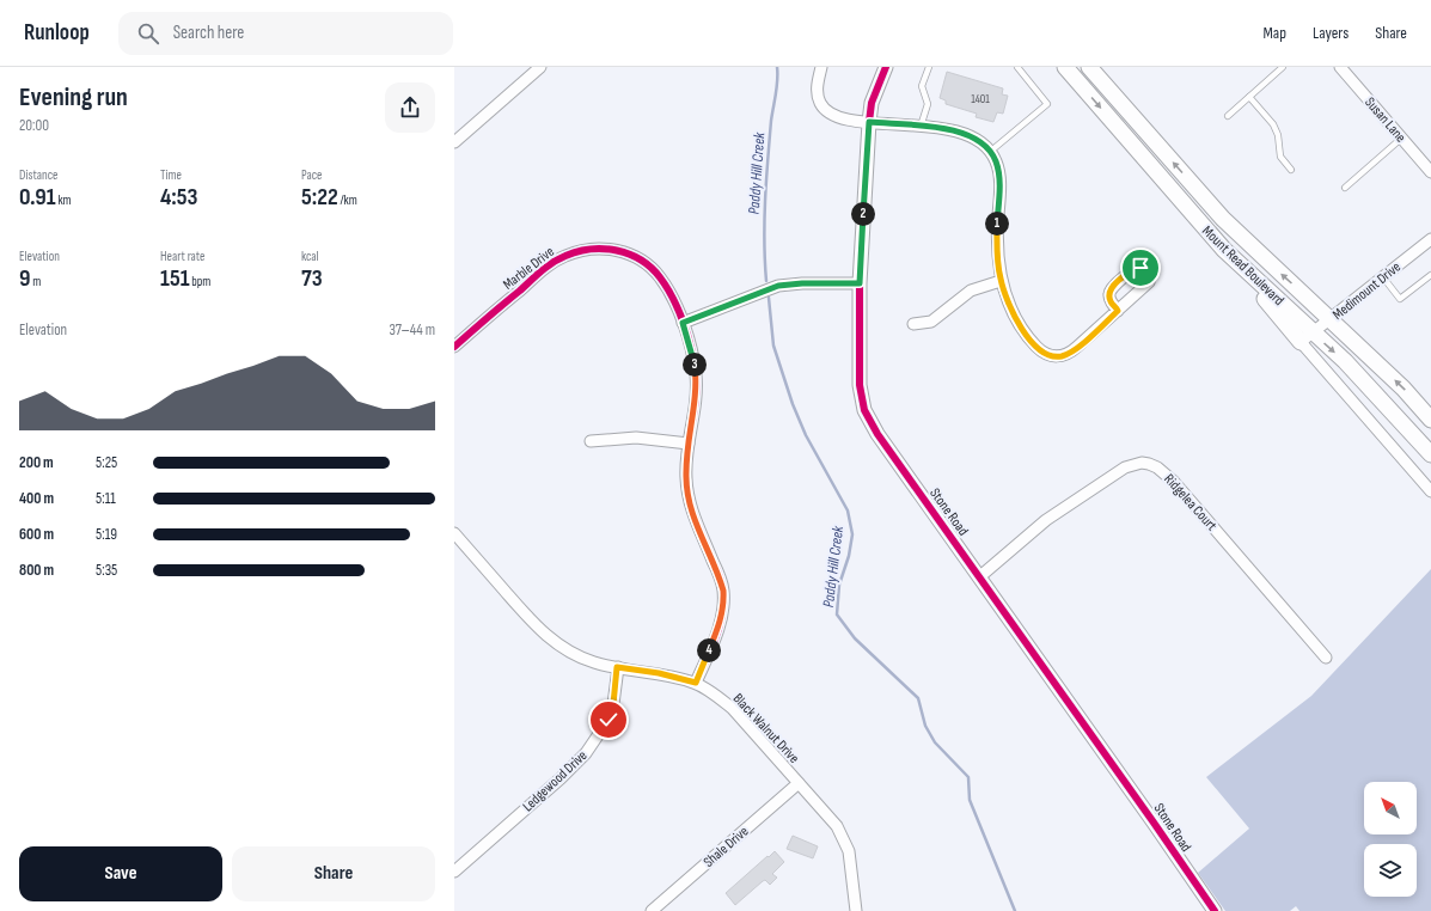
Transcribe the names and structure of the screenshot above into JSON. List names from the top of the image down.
{
  "streets": {
    "main road": ["Mount Read Boulevard"],
    "street": [
      "Susan Lane",
      "Marble Drive",
      "Medimount Drive",
      "Ridgelea Court",
      "Stone Road",
      "Black Walnut Drive",
      "Ledgewood Drive",
      "Shale Drive"
    ]
  },
  "crossings": [
    ["Mount Read Boulevard", "Medimount Drive"],
    ["Marble Drive", "Black Walnut Drive"],
    ["Ridgelea Court", "Stone Road"],
    ["Black Walnut Drive", "Ledgewood Drive"],
    ["Black Walnut Drive", "Shale Drive"]
  ],
  "water": ["Paddy Hill Creek"],
  "house_numbers": ["1401"],
  "north": "top left",
  "page": {
    "header": "Runloop",
    "search": "Search here",
    "nav": ["Map", "Layers", "Share"],
    "heading": ["Evening run", "20:00"],
    "stats": [
      ["Distance", "0.91 km"],
      ["Time", "4:53"],
      ["Pace", "5:22 /km"],
      ["Elevation", "9 m"],
      ["Heart rate", "151 bpm"],
      ["kcal", "73"]
    ],
    "pins": [
      "2",
      "1",
      "3",
      "4"
    ],
    "chart": ["Elevation", "37–44 m"],
    "list": [
      {
        "name": "200 m",
        "note": "5:25"
      },
      {
        "name": "400 m",
        "note": "5:11"
      },
      {
        "name": "600 m",
        "note": "5:19"
      },
      {
        "name": "800 m",
        "note": "5:35"
      }
    ],
    "buttons": ["Save", "Share"]
  }
}
